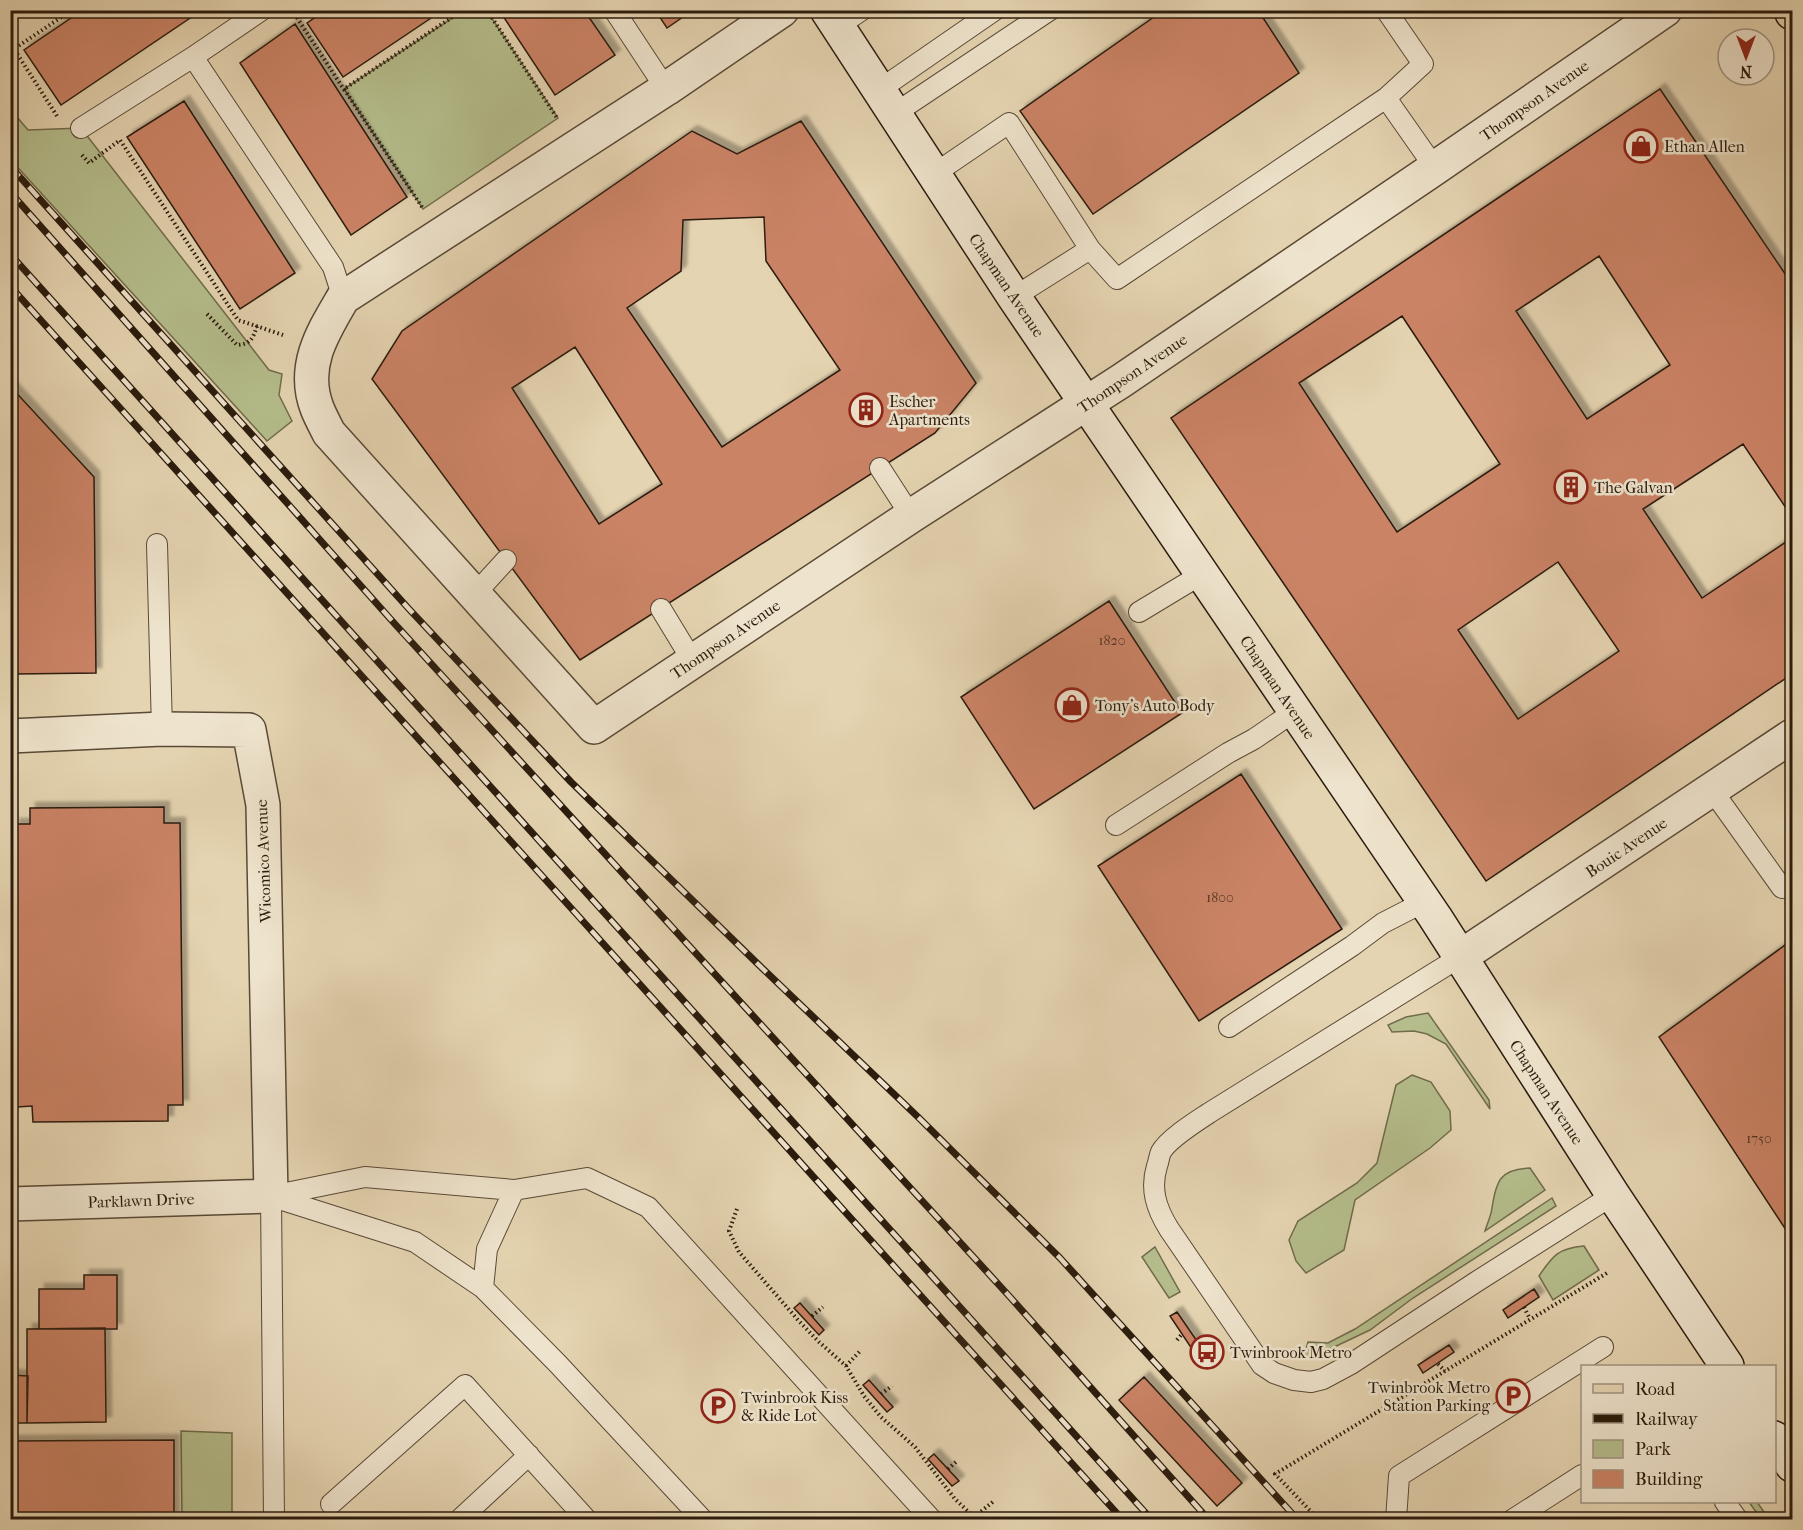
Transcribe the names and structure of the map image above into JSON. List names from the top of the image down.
{
  "streets": {
    "street": [
      "Thompson Avenue",
      "Chapman Avenue",
      "Bouic Avenue",
      "Wicomico Avenue",
      "Parklawn Drive"
    ]
  },
  "crossings": [
    ["Thompson Avenue", "Chapman Avenue"],
    ["Chapman Avenue", "Bouic Avenue"],
    ["Wicomico Avenue", "Parklawn Drive"]
  ],
  "places": {
    "shop": ["Ethan Allen", "Tony's Auto Body"],
    "building": ["Escher Apartments", "The Galvan"],
    "bus stop": ["Twinbrook Metro"],
    "parking": ["Twinbrook Metro Station Parking", "Twinbrook Kiss & Ride Lot"]
  },
  "house_numbers": ["1820", "1800", "1750"],
  "legend": [
    "Road",
    "Railway",
    "Park",
    "Building"
  ],
  "north": "bottom"
}
